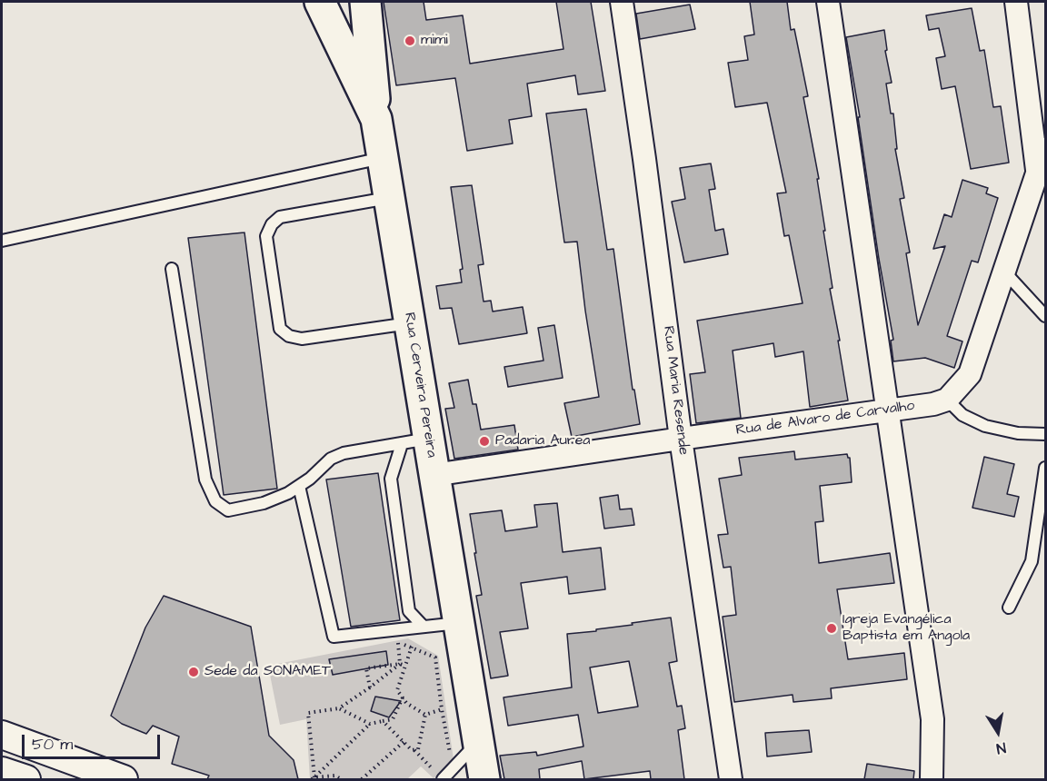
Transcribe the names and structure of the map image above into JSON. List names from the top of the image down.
{
  "streets": {
    "main road": ["Rua Cerveira Pereira"],
    "street": ["Rua Maria Resende", "Rua de Alvaro de Carvalho"]
  },
  "crossings": [
    ["Rua Cerveira Pereira", "Rua de Alvaro de Carvalho"],
    ["Rua Maria Resende", "Rua de Alvaro de Carvalho"]
  ],
  "places": [
    "mimi",
    "Padaria Aurea",
    "Igreja Evangélica Baptista em Angola",
    "Sede da SONAMET"
  ],
  "scale_bar": "50 m",
  "north": "bottom"
}
